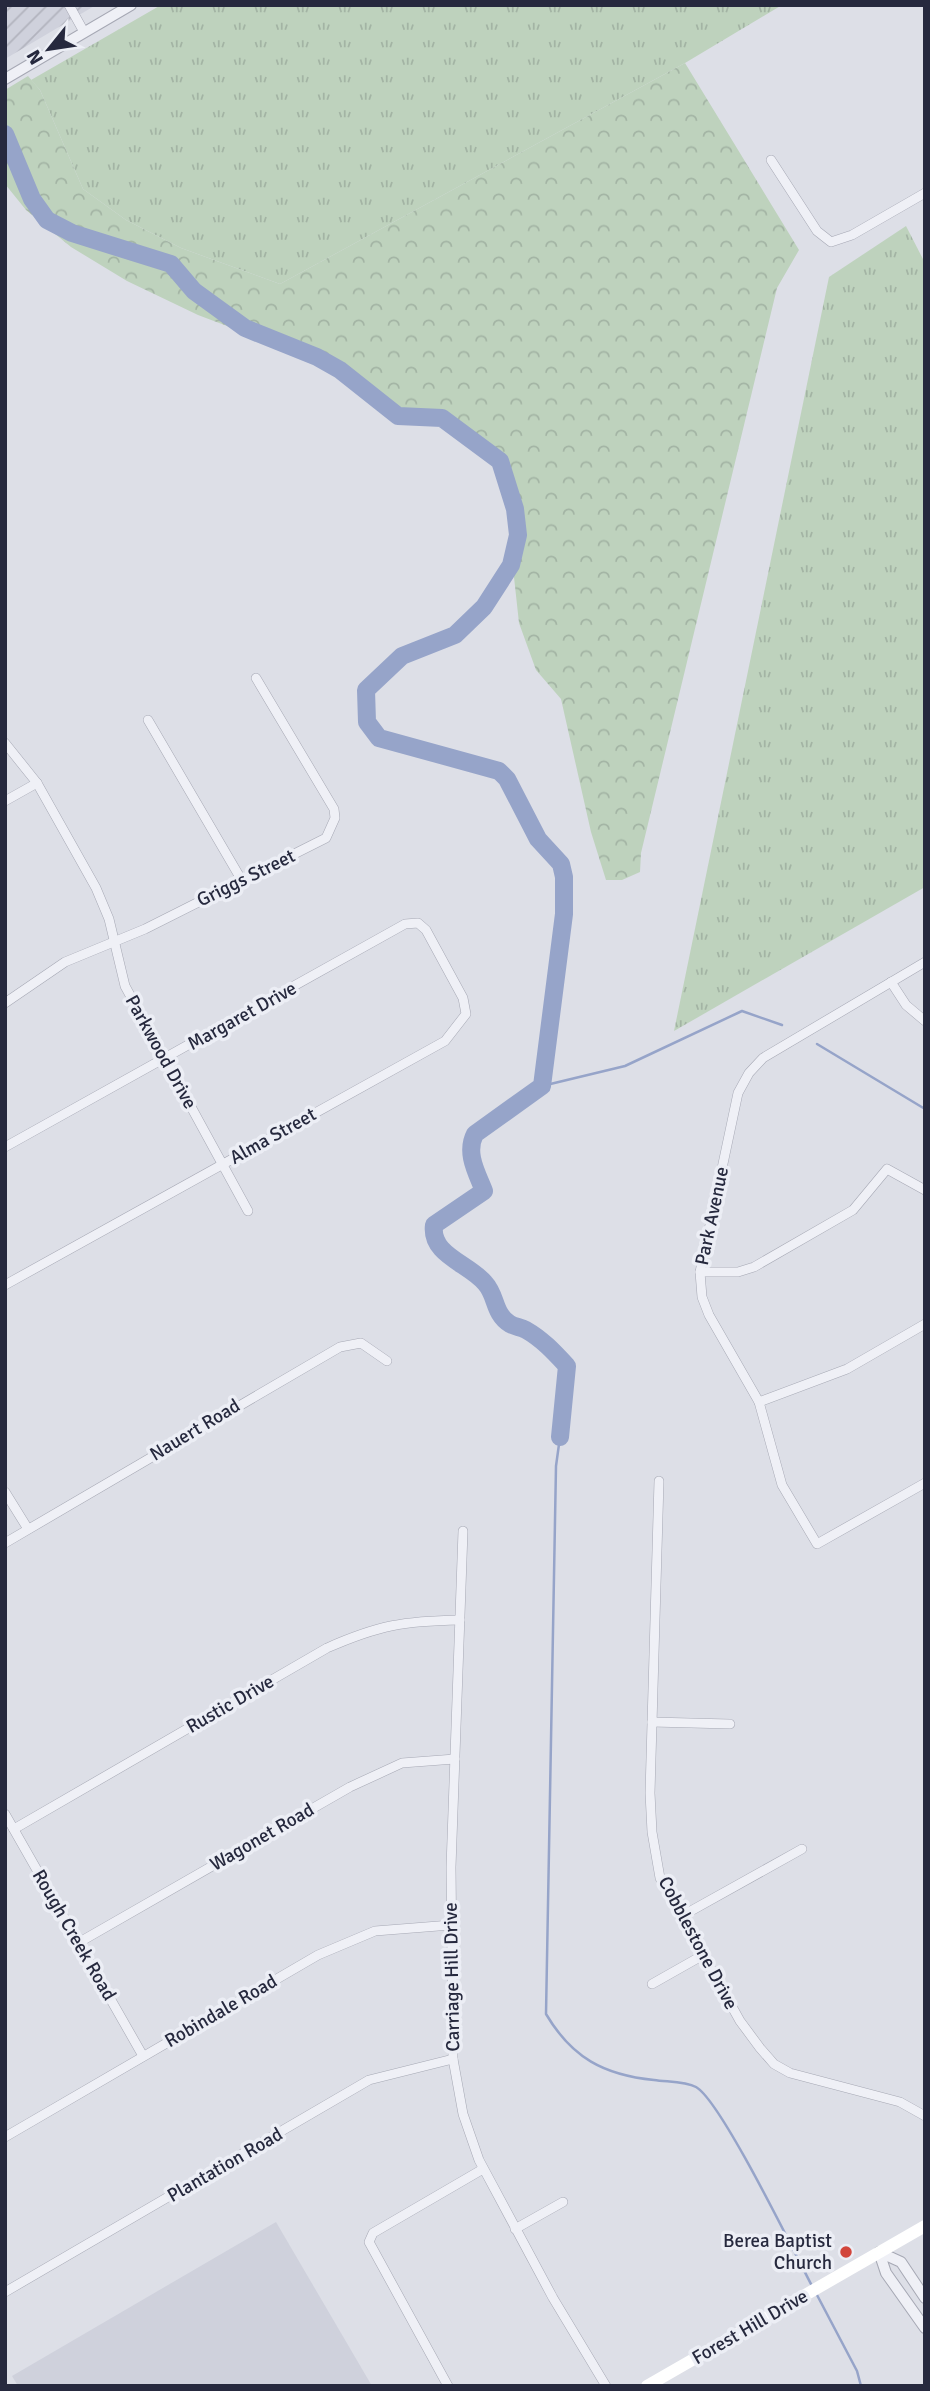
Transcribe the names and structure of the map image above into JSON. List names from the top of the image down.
{
  "streets": {
    "main road": ["Forest Hill Drive"],
    "street": [
      "Griggs Street",
      "Margaret Drive",
      "Parkwood Drive",
      "Alma Street",
      "Park Avenue",
      "Nauert Road",
      "Rustic Drive",
      "Wagonet Road",
      "Rough Creek Road",
      "Cobblestone Drive",
      "Carriage Hill Drive",
      "Robindale Road",
      "Plantation Road"
    ]
  },
  "crossings": [
    ["Griggs Street", "Parkwood Drive"],
    ["Margaret Drive", "Parkwood Drive"],
    ["Margaret Drive", "Alma Street"],
    ["Parkwood Drive", "Alma Street"],
    ["Rustic Drive", "Rough Creek Road"],
    ["Rustic Drive", "Carriage Hill Drive"],
    ["Wagonet Road", "Rough Creek Road"],
    ["Wagonet Road", "Carriage Hill Drive"],
    ["Rough Creek Road", "Robindale Road"],
    ["Carriage Hill Drive", "Robindale Road"],
    ["Carriage Hill Drive", "Plantation Road"]
  ],
  "places": ["Berea Baptist Church"],
  "north": "bottom left"
}
